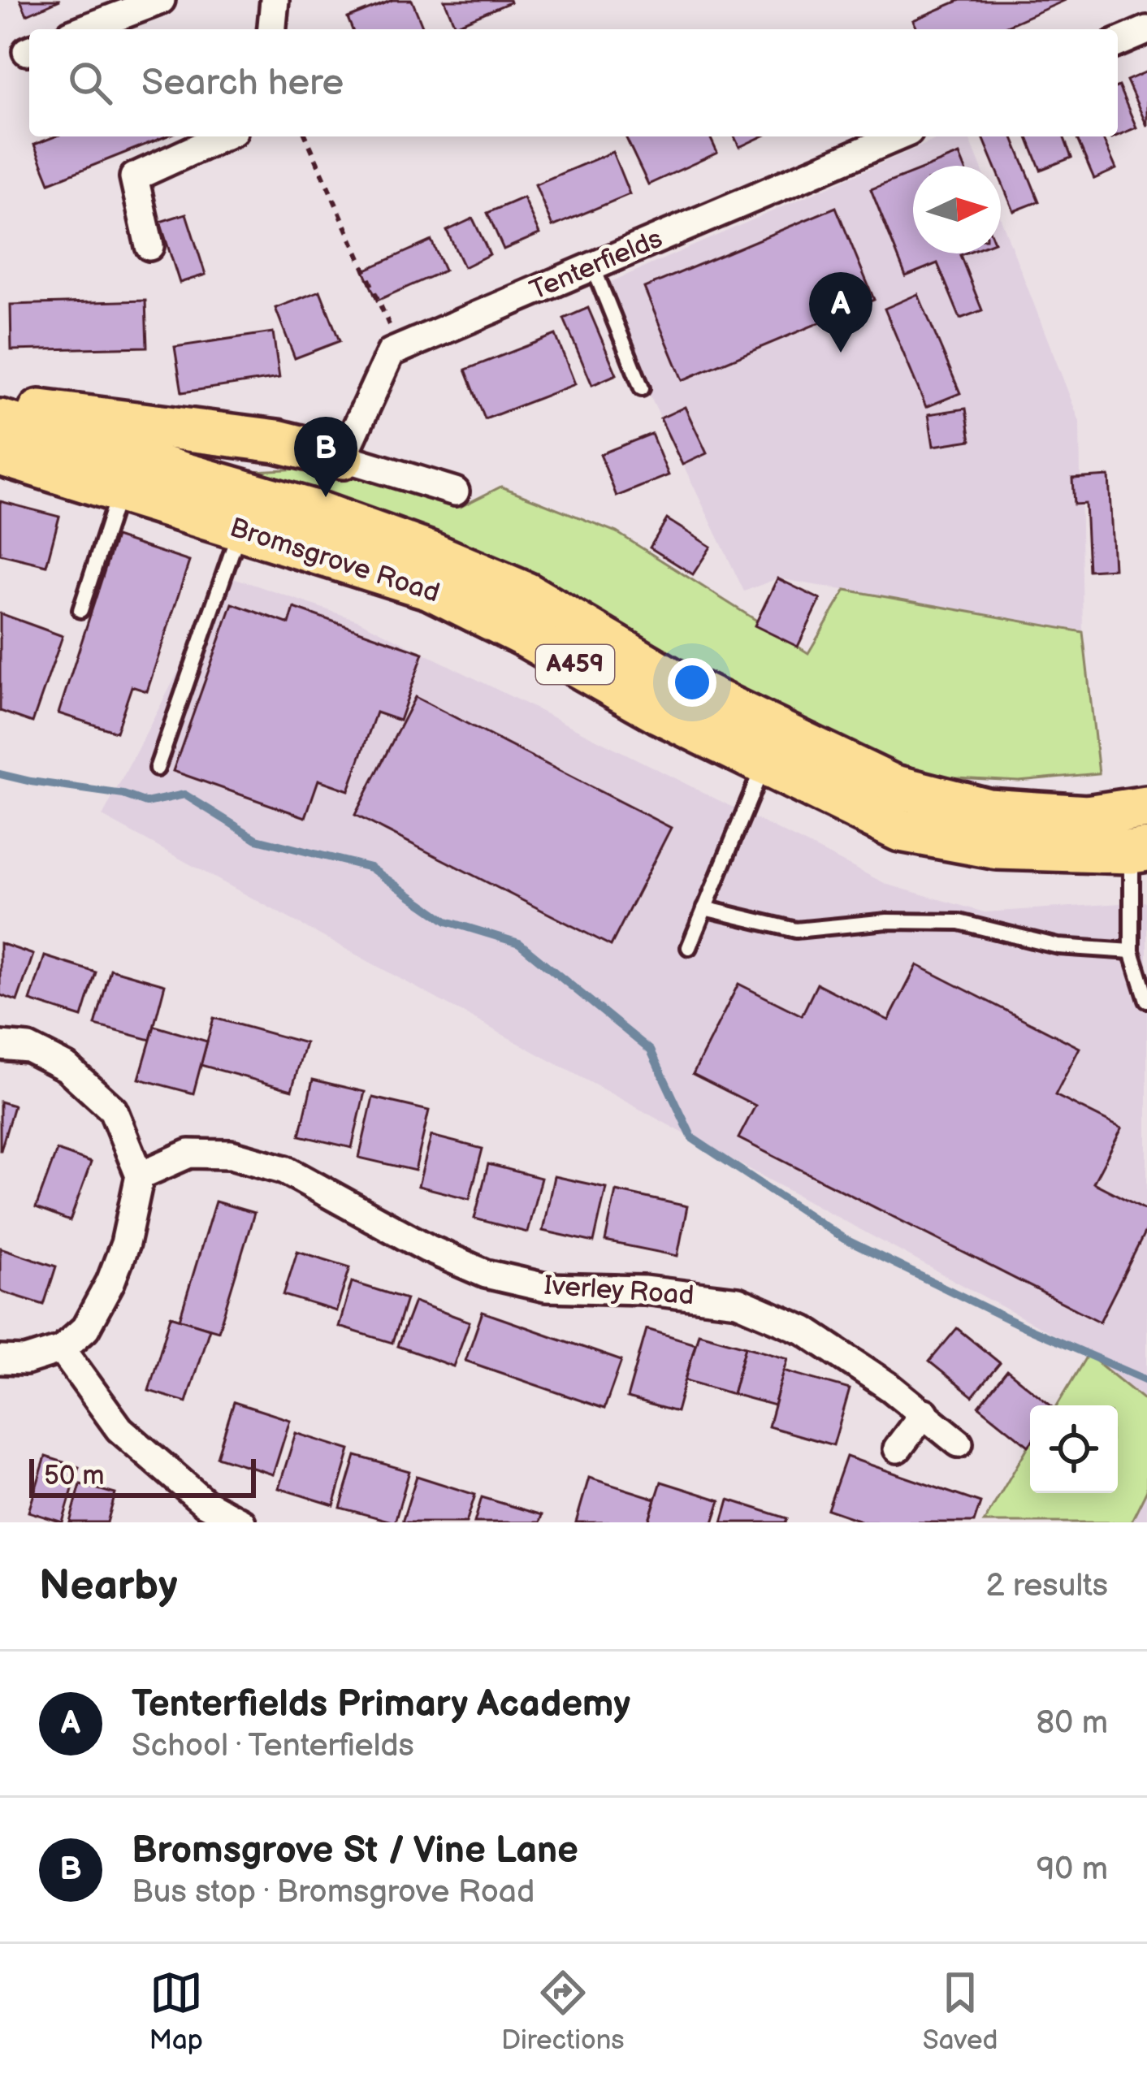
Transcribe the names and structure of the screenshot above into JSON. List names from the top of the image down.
{
  "streets": {
    "main road": ["Bromsgrove Road", "A459"],
    "street": ["Tenterfields", "Iverley Road"]
  },
  "scale_bar": "50 m",
  "north": "right",
  "page": {
    "search": "Search here",
    "pins": ["A", "B"],
    "scale": "50 m",
    "heading": ["Nearby", "2 results"],
    "list": [
      {
        "mark": "A",
        "name": "Tenterfields Primary Academy",
        "note": "School · Tenterfields",
        "value": "80 m"
      },
      {
        "mark": "B",
        "name": "Bromsgrove St / Vine Lane",
        "note": "Bus stop · Bromsgrove Road",
        "value": "90 m"
      }
    ],
    "nav": ["Map", "Directions", "Saved"]
  }
}
